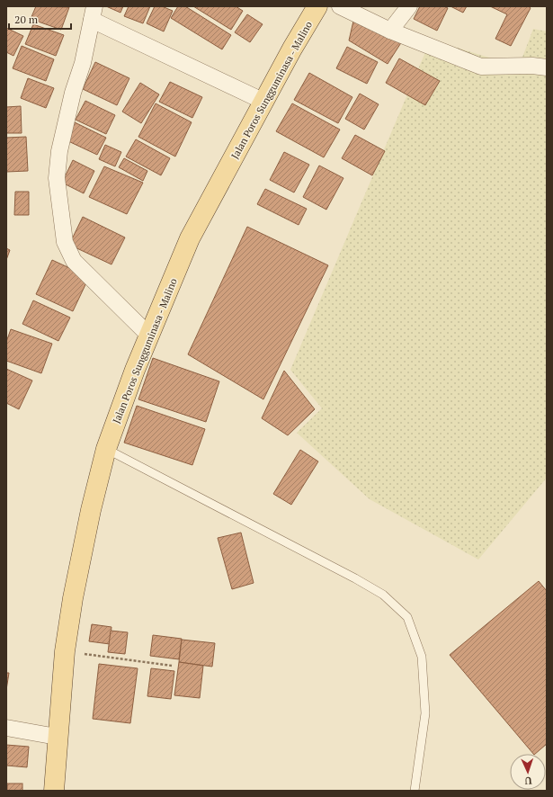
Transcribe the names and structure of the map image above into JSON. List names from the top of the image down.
{
  "streets": {
    "main road": ["Jalan Poros Sungguminasa - Malino"]
  },
  "scale_bar": "20 m",
  "north": "bottom"
}
